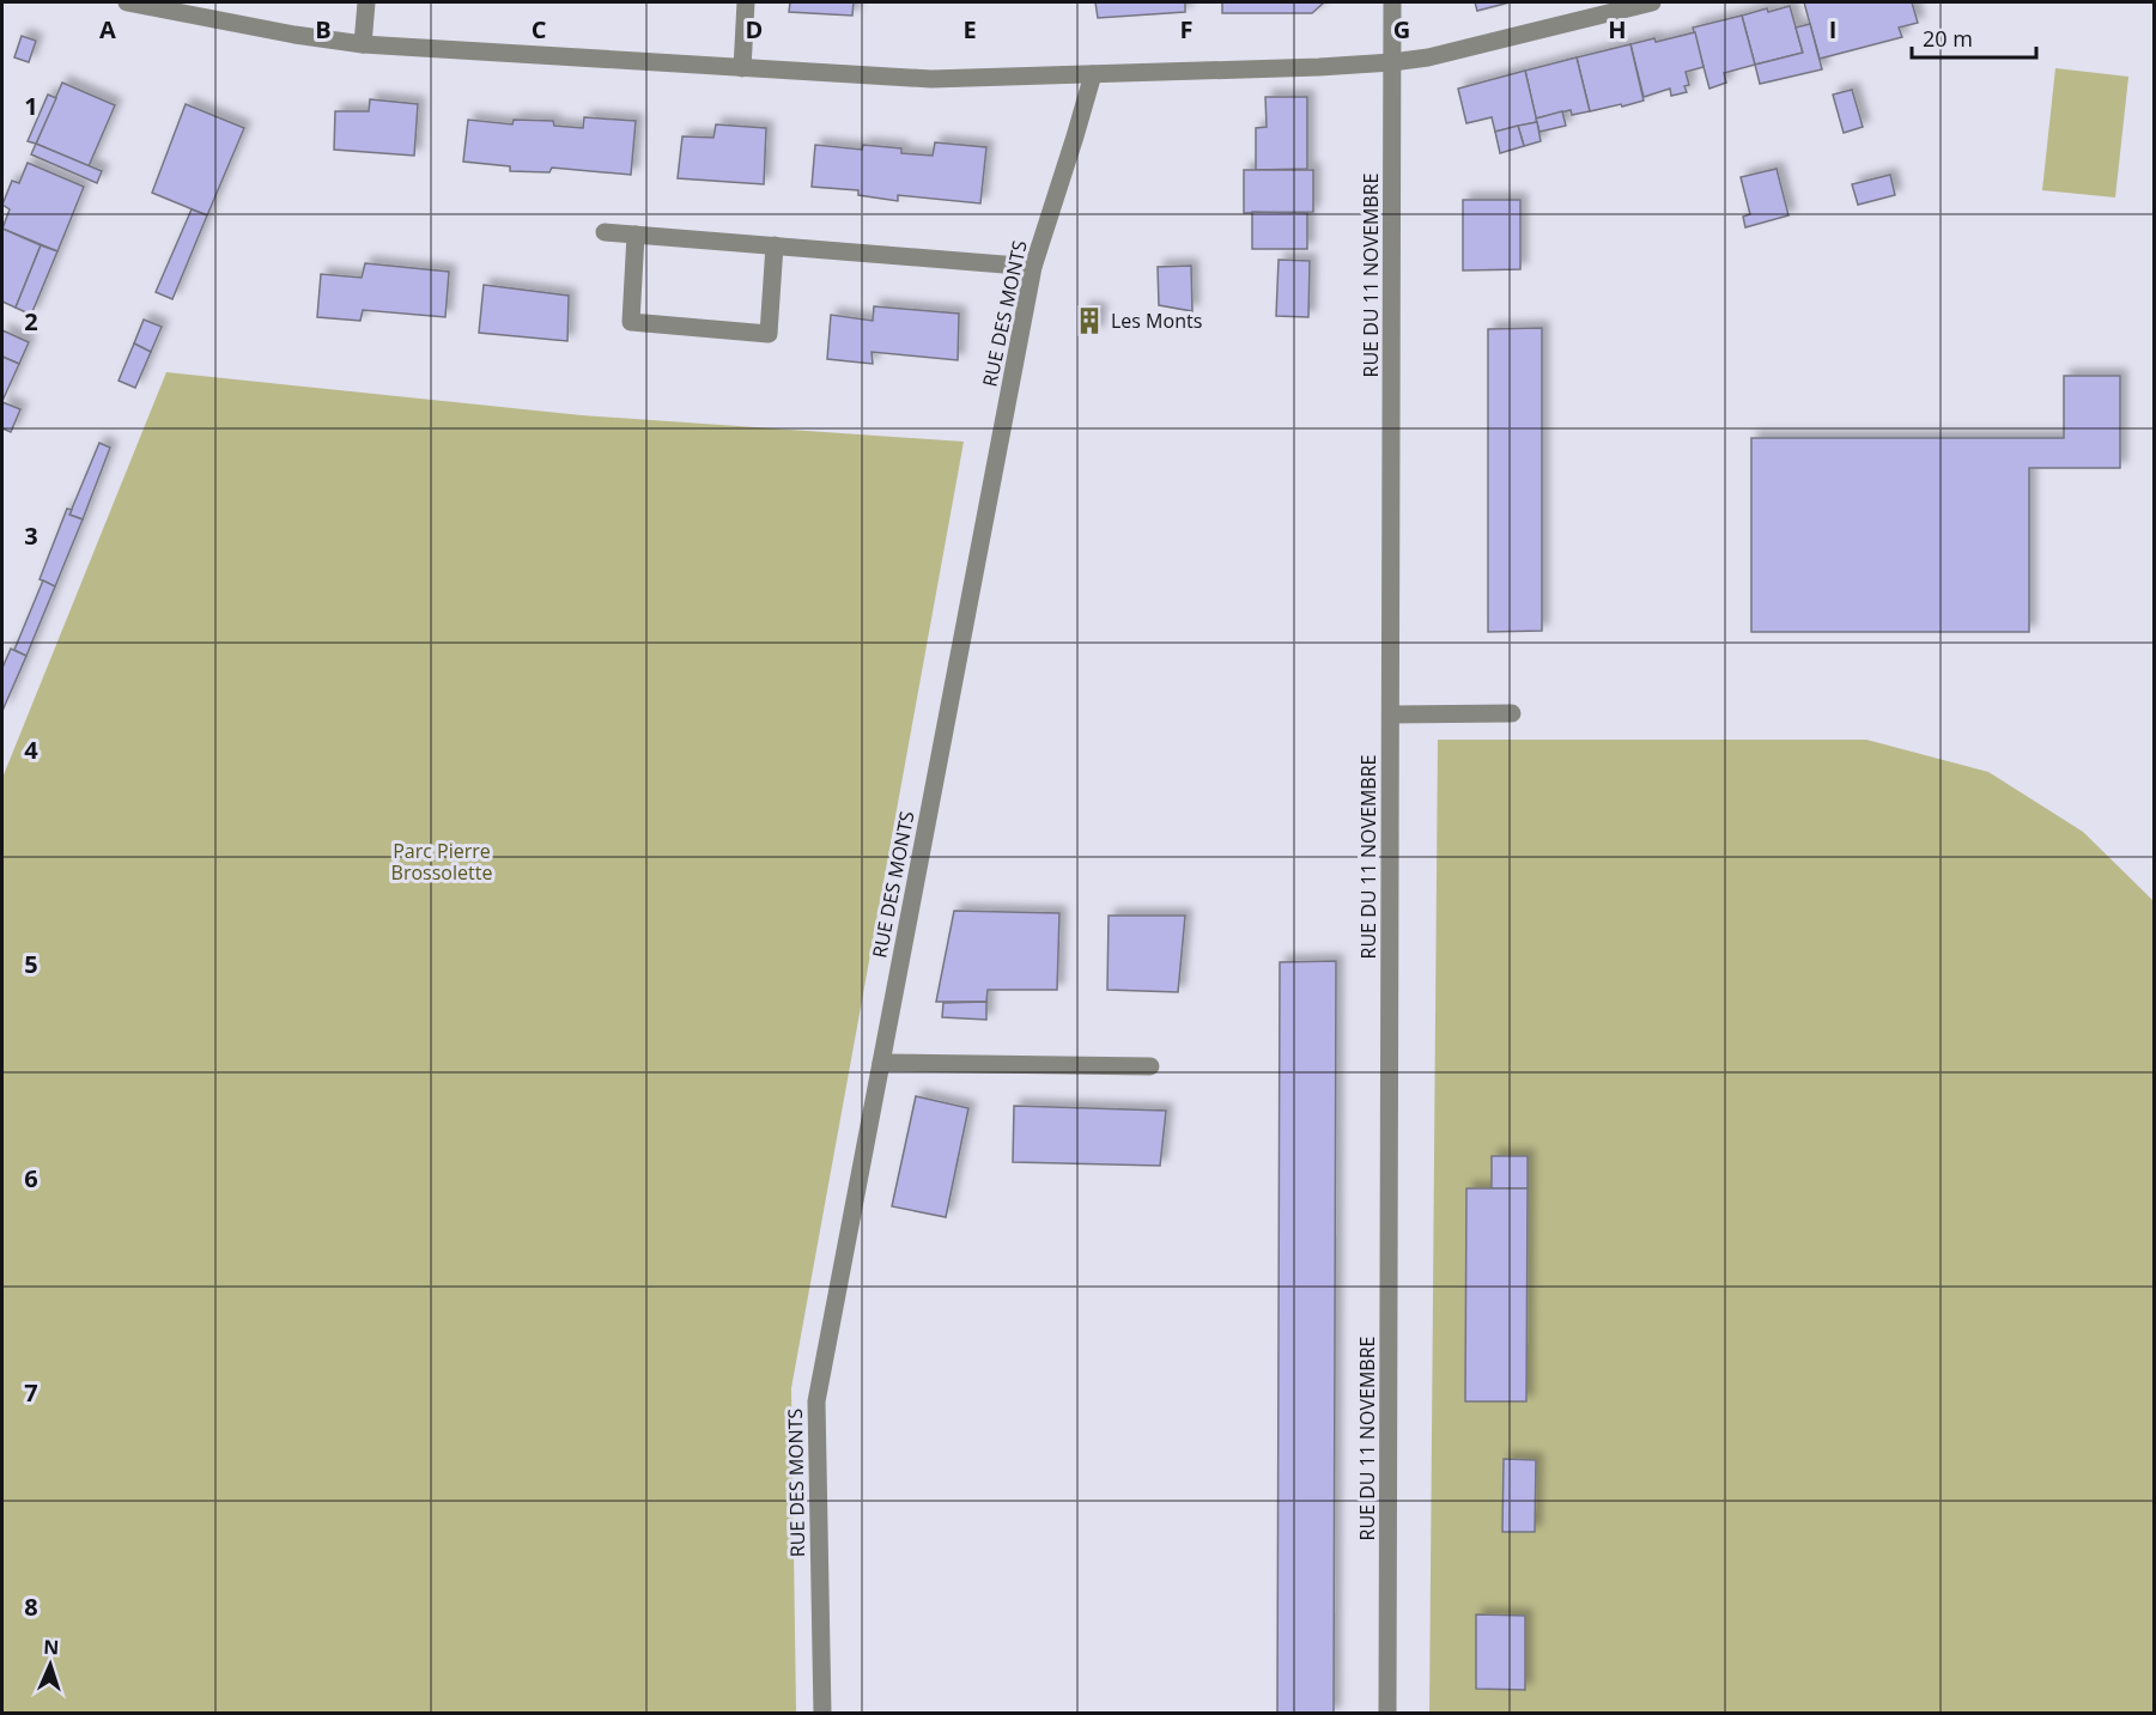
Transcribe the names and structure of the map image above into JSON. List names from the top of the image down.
{
  "streets": {
    "street": ["RUE DU 11 NOVEMBRE", "RUE DES MONTS"]
  },
  "parks": ["Parc Pierre Brossolette"],
  "places": {
    "building": ["Les Monts"]
  },
  "scale_bar": "20 m",
  "north": "top",
  "grid": {
    "columns": [
      "A",
      "B",
      "C",
      "D",
      "E",
      "F",
      "G",
      "H",
      "I"
    ],
    "rows": [
      "1",
      "2",
      "3",
      "4",
      "5",
      "6",
      "7",
      "8"
    ]
  }
}
